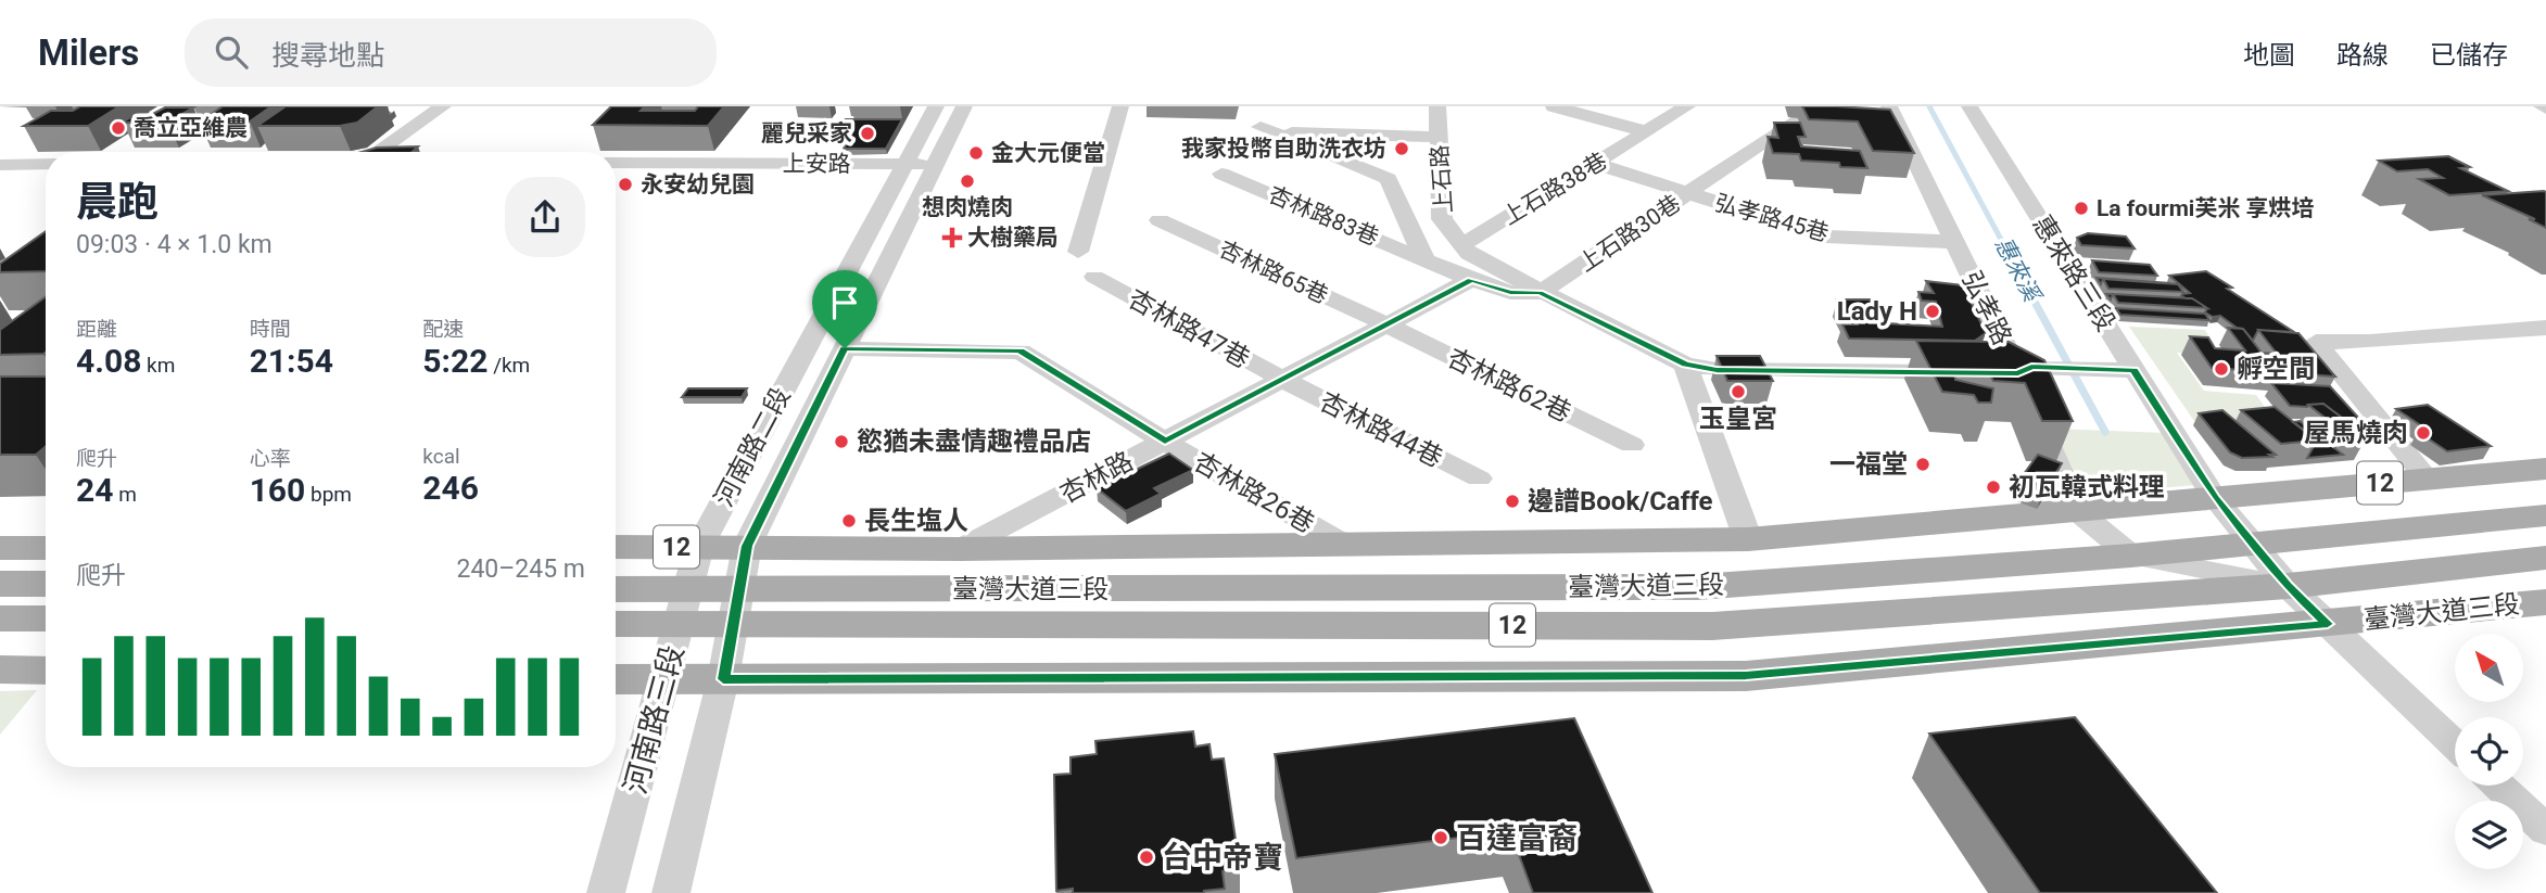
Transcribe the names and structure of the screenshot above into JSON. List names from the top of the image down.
{
  "streets": {
    "main road": ["12", "臺灣大道三段"],
    "street": [
      "上安路",
      "上石路",
      "上石路38巷",
      "杏林路83巷",
      "弘孝路45巷",
      "上石路30巷",
      "杏林路65巷",
      "惠來路三段",
      "弘孝路",
      "杏林路47巷",
      "杏林路62巷",
      "杏林路44巷",
      "河南路二段",
      "杏林路",
      "杏林路26巷",
      "河南路三段"
    ]
  },
  "crossings": [
    ["上安路", "河南路二段"],
    ["上石路", "上石路38巷"],
    ["上石路", "上石路30巷"],
    ["上石路", "杏林路"],
    ["上石路38巷", "弘孝路45巷"],
    ["弘孝路45巷", "上石路30巷"],
    ["弘孝路45巷", "弘孝路"],
    ["杏林路65巷", "杏林路62巷"],
    ["杏林路65巷", "杏林路"],
    ["惠來路三段", "弘孝路"],
    ["惠來路三段", "臺灣大道三段"],
    ["弘孝路", "臺灣大道三段"],
    ["杏林路47巷", "杏林路44巷"],
    ["杏林路47巷", "杏林路"],
    ["杏林路62巷", "杏林路"],
    ["杏林路44巷", "杏林路"],
    ["河南路二段", "杏林路26巷"],
    ["河南路二段", "臺灣大道三段"],
    ["河南路二段", "河南路三段"],
    ["杏林路", "杏林路26巷"],
    ["杏林路", "臺灣大道三段"],
    ["杏林路26巷", "臺灣大道三段"],
    ["臺灣大道三段", "河南路三段"]
  ],
  "water": ["惠來溪"],
  "places": {
    "other": [
      "喬立亞維農",
      "麗兒采家",
      "我家投幣自助洗衣坊",
      "金大元便當",
      "想肉燒肉",
      "永安幼兒園",
      "La fourmi芙米 享烘培",
      "Lady H",
      "孵空間",
      "玉皇宮",
      "屋馬燒肉",
      "慾猶未盡情趣禮品店",
      "一福堂",
      "初瓦韓式料理",
      "邊譜Book/Caffe",
      "長生塩人",
      "百達富裔",
      "台中帝寶"
    ],
    "health": ["大樹藥局"]
  },
  "north": "top left",
  "page": {
    "header": "Milers",
    "search": "搜尋地點",
    "nav": ["地圖", "路線", "已儲存"],
    "heading": ["晨跑", "09:03 · 4 × 1.0 km"],
    "stats": [
      ["距離", "4.08 km"],
      ["時間", "21:54"],
      ["配速", "5:22 /km"],
      ["爬升", "24 m"],
      ["心率", "160 bpm"],
      ["kcal", "246"]
    ],
    "chart": ["爬升", "240–245 m"]
  }
}
